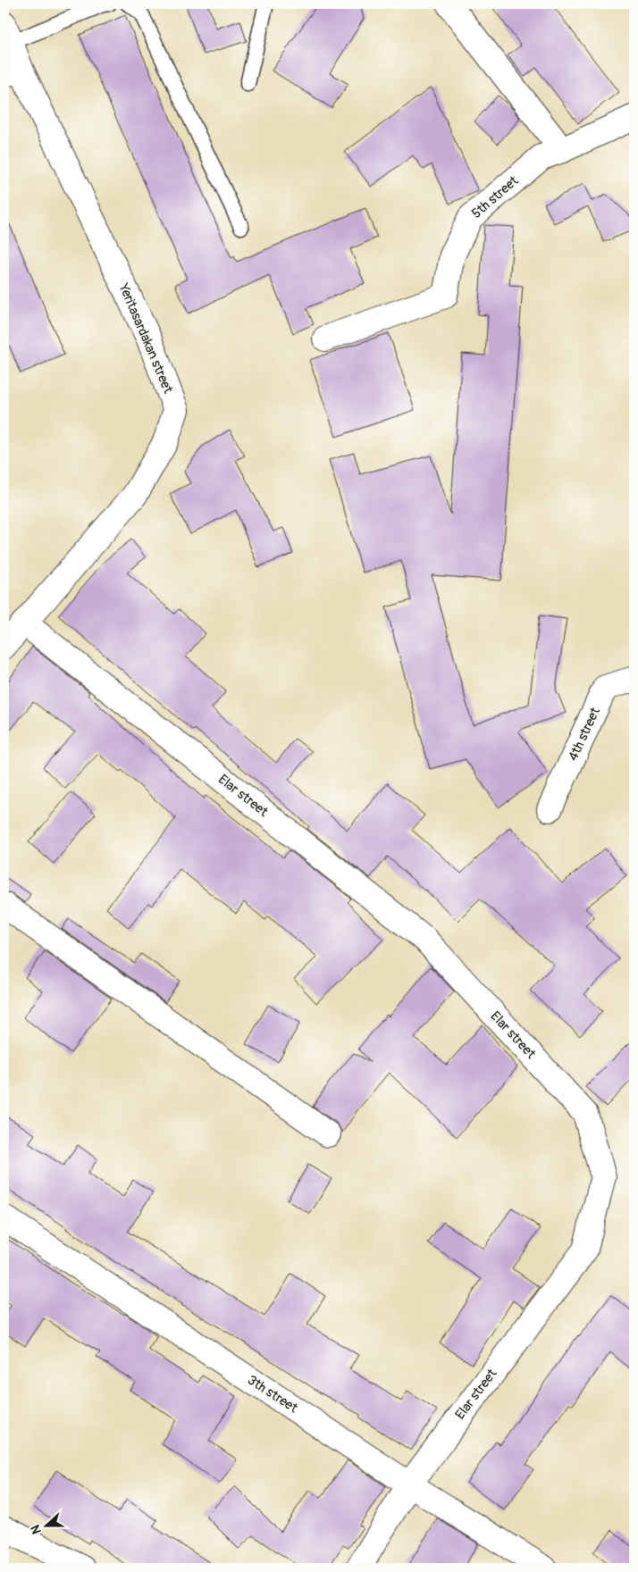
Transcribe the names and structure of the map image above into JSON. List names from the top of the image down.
{
  "streets": {
    "street": [
      "5th street",
      "Yeritasardakan street",
      "4th street",
      "Elar street",
      "3th street"
    ]
  },
  "crossings": [
    ["Yeritasardakan street", "Elar street"],
    ["Elar street", "3th street"]
  ],
  "north": "left"
}
